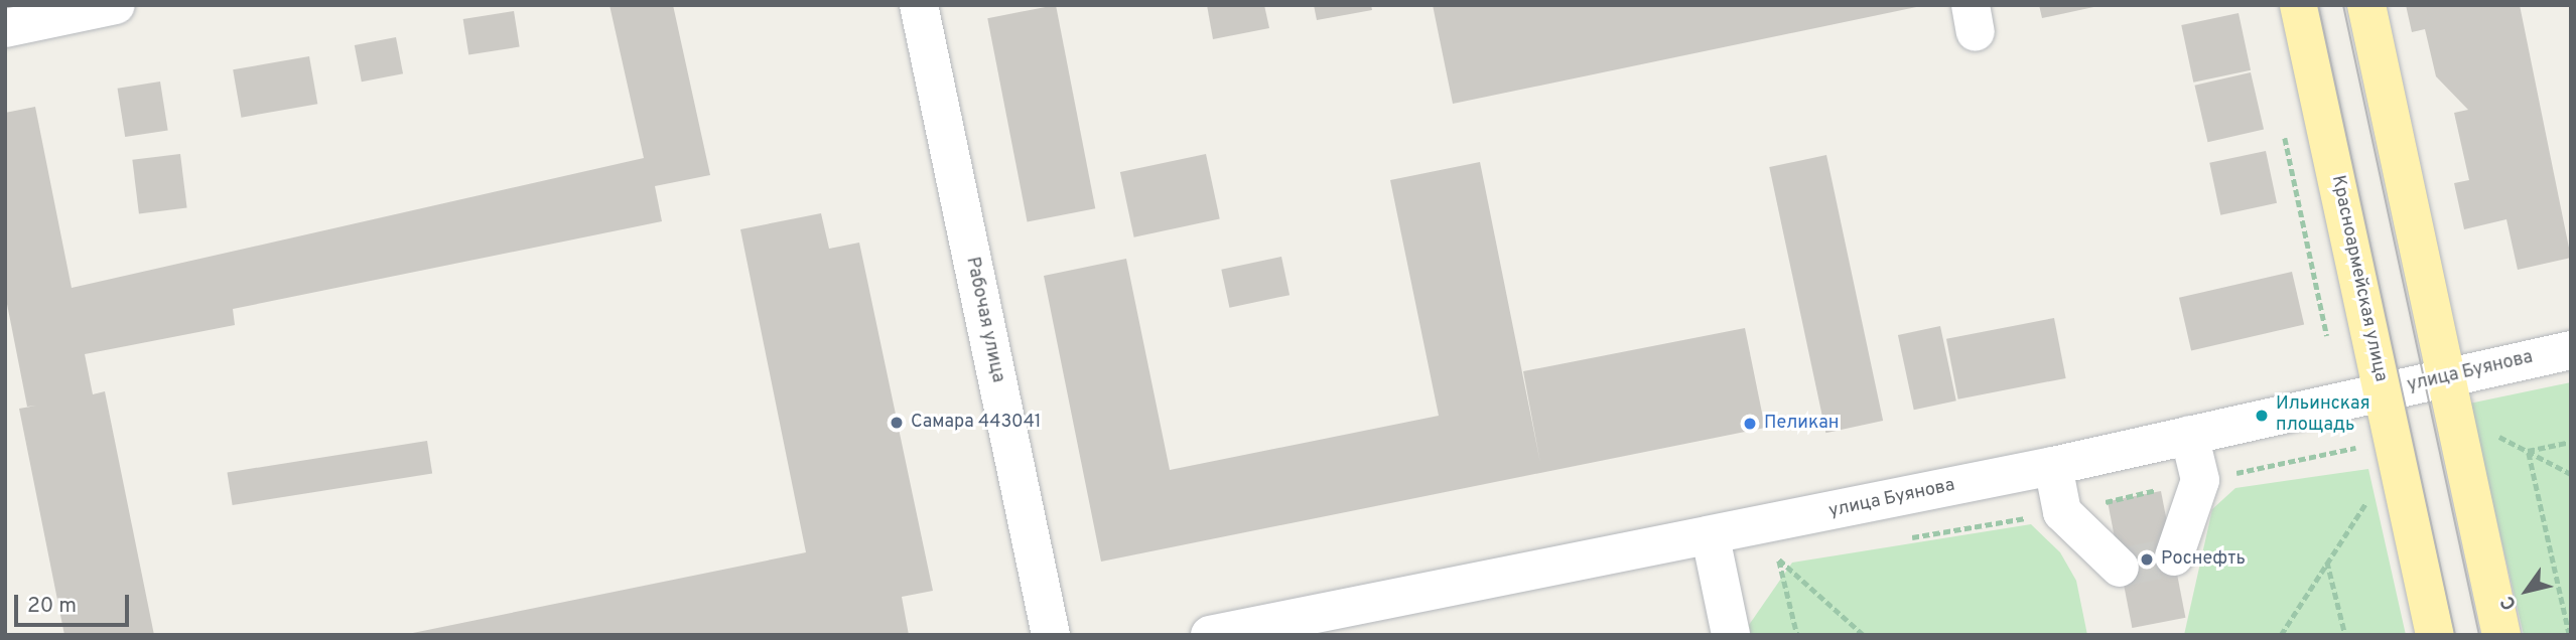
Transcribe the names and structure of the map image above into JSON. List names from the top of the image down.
{
  "streets": {
    "main road": ["Красноармейская улица"],
    "street": ["Рабочая улица", "улица Буянова"]
  },
  "crossings": [
    ["Красноармейская улица", "улица Буянова"]
  ],
  "places": [
    "Ильинская площадь",
    "Самара 443041",
    "Пеликан",
    "Роснефть"
  ],
  "scale_bar": "20 m",
  "north": "bottom left"
}
